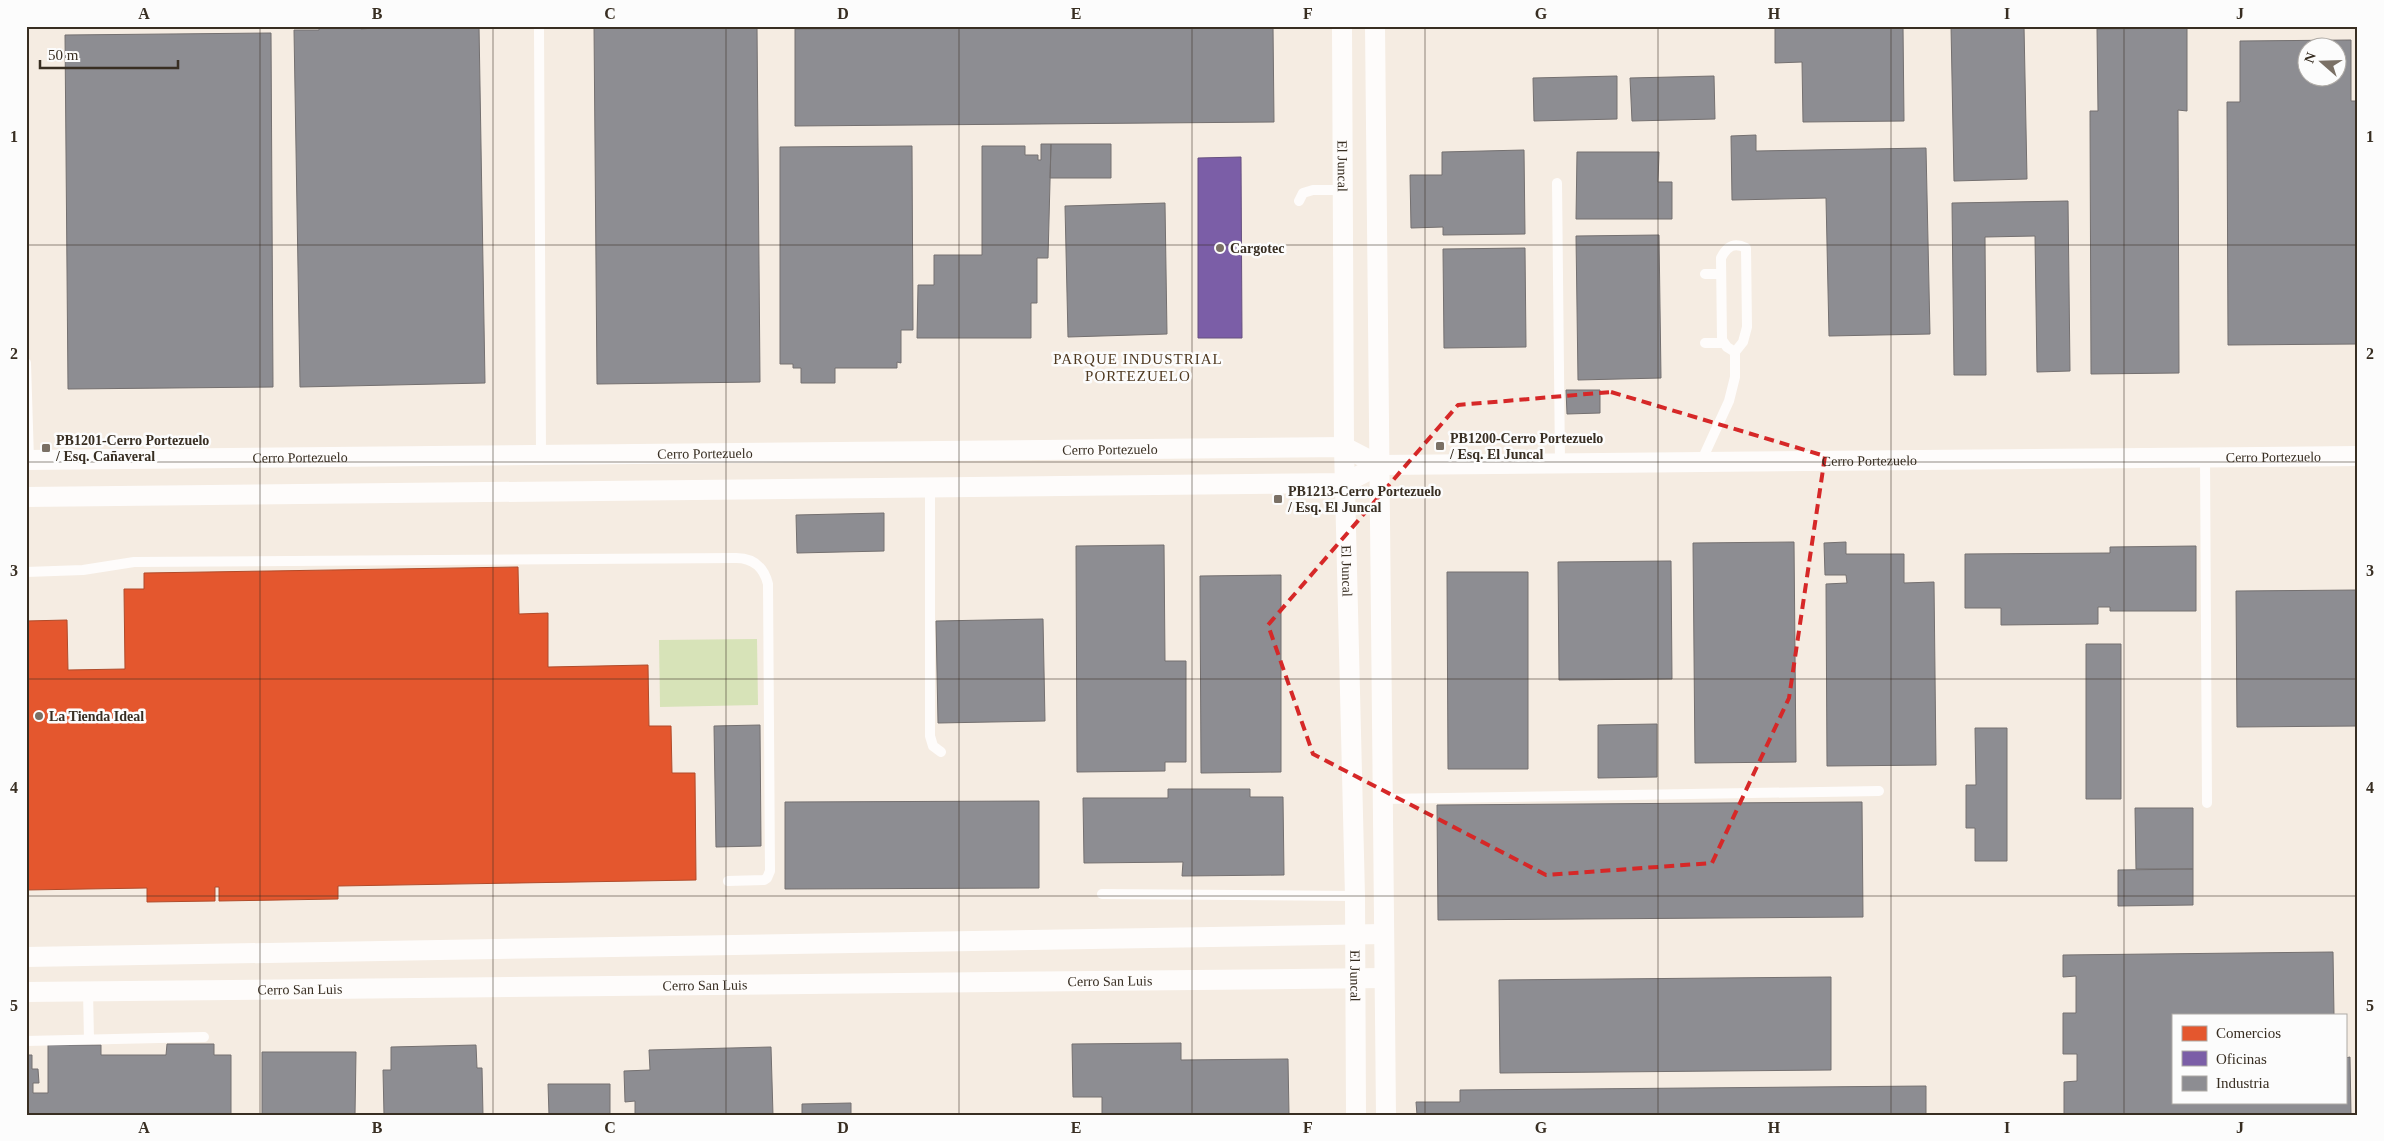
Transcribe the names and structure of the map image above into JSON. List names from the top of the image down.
{
  "streets": {
    "street": ["El Juncal", "Cerro Portezuelo", "Cerro San Luis"]
  },
  "crossings": [
    ["El Juncal", "Cerro Portezuelo"],
    ["El Juncal", "Cerro San Luis"]
  ],
  "districts": ["PARQUE INDUSTRIAL PORTEZUELO"],
  "places": {
    "other": ["Cargotec", "La Tienda Ideal"],
    "transit": ["PB1200-Cerro Portezuelo / Esq. El Juncal", "PB1201-Cerro Portezuelo / Esq. Cañaveral", "PB1213-Cerro Portezuelo / Esq. El Juncal"]
  },
  "legend": ["Comercios", "Oficinas", "Industria"],
  "scale_bar": "50 m",
  "north": "left",
  "grid": {
    "columns": [
      "A",
      "B",
      "C",
      "D",
      "E",
      "F",
      "G",
      "H",
      "I",
      "J"
    ],
    "rows": [
      "1",
      "2",
      "3",
      "4",
      "5"
    ]
  }
}
